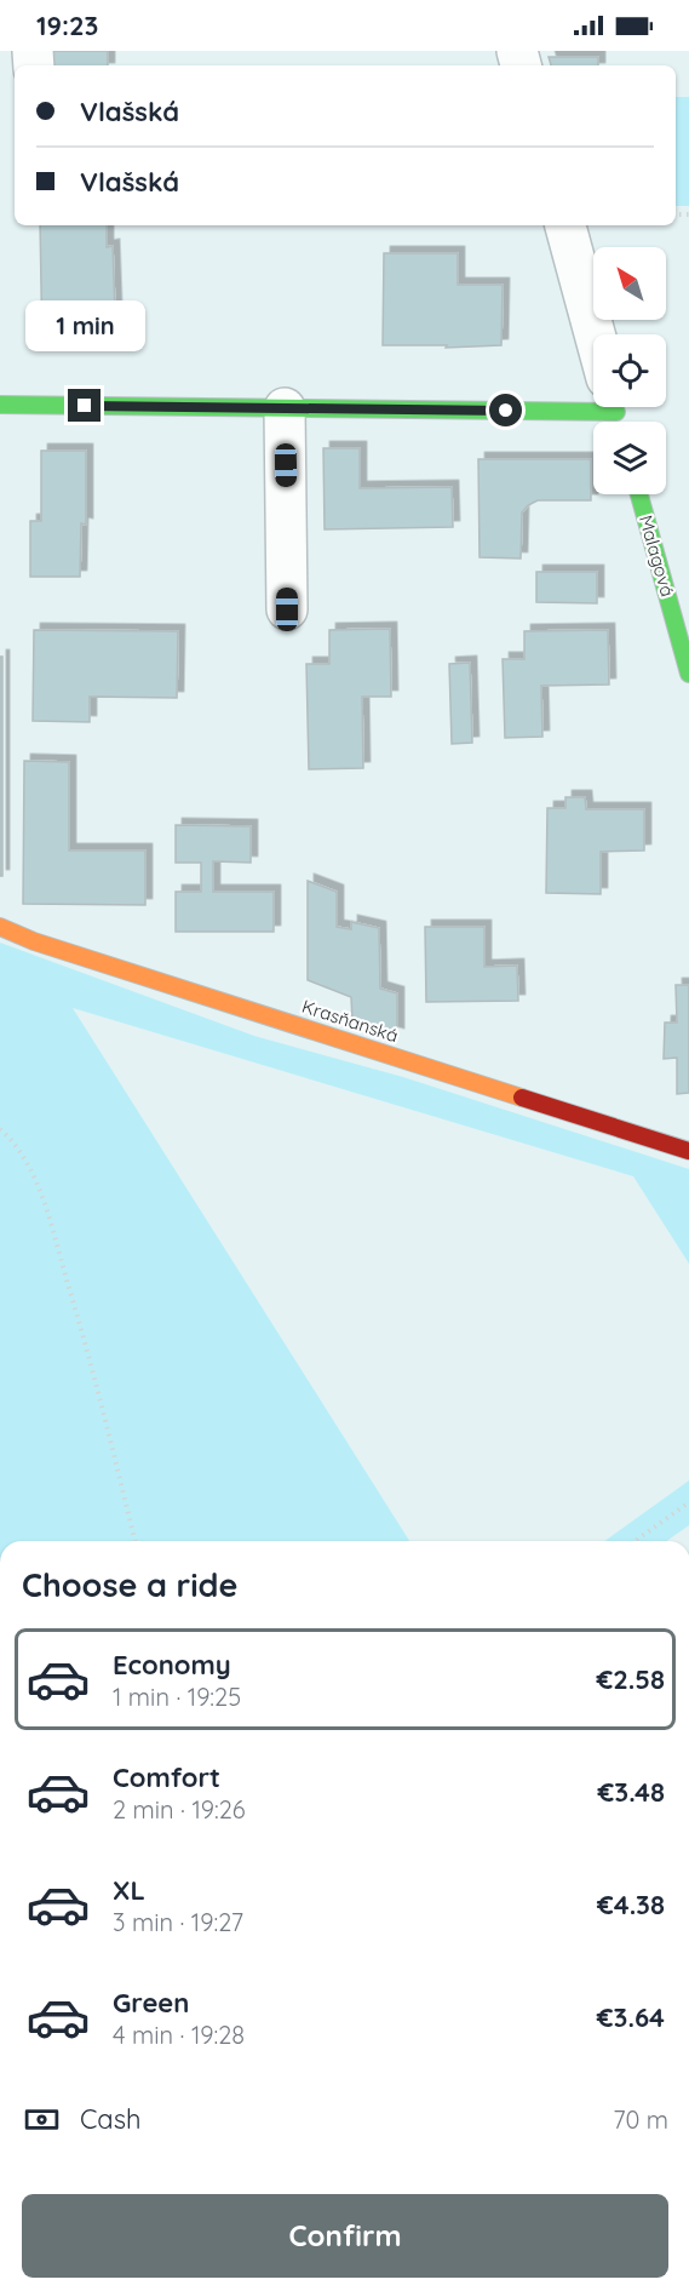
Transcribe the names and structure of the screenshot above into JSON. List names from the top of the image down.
{
  "streets": {
    "street": ["Malagová", "Krasňanská"]
  },
  "north": "top left",
  "page": {
    "status": "19:23",
    "banner": ["Vlašská", "Vlašská"],
    "bubble": "1 min",
    "heading": "Choose a ride",
    "list": [
      {
        "name": "Economy",
        "note": "1 min · 19:25",
        "value": "€2.58"
      },
      {
        "name": "Comfort",
        "note": "2 min · 19:26",
        "value": "€3.48"
      },
      {
        "name": "XL",
        "note": "3 min · 19:27",
        "value": "€4.38"
      },
      {
        "name": "Green",
        "note": "4 min · 19:28",
        "value": "€3.64"
      }
    ],
    "pay": ["Cash", "70 m"],
    "buttons": "Confirm"
  }
}
